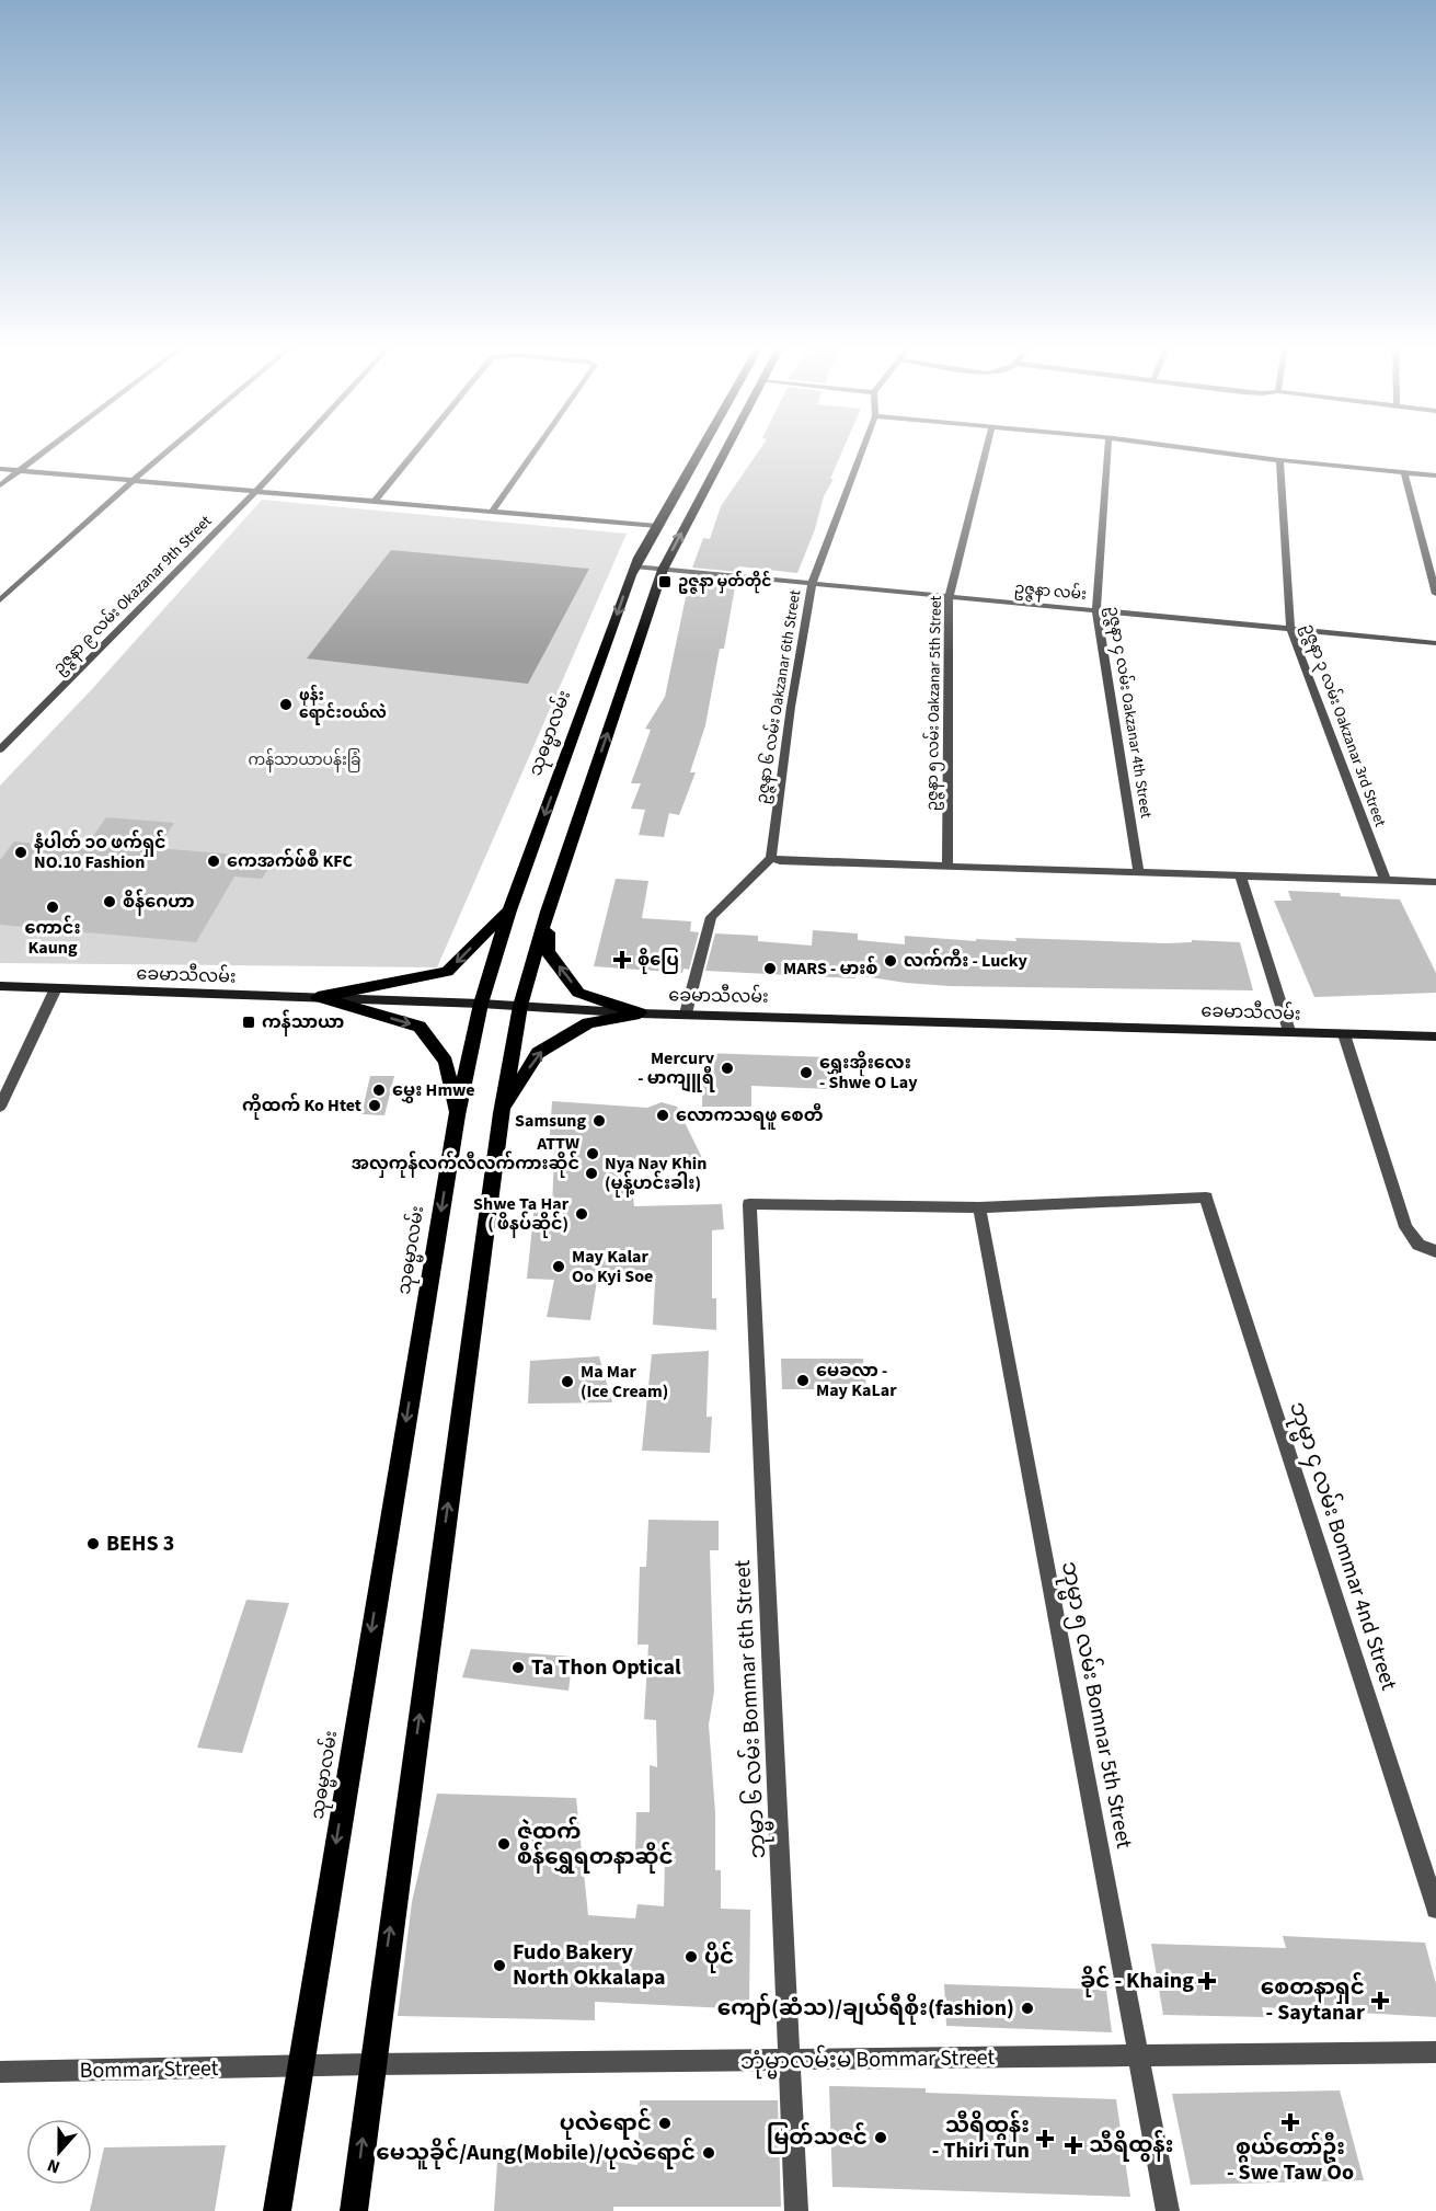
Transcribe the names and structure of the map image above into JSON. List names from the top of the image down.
{
  "streets": {
    "main road": ["သုဓမ္မာလမ်း", "ခေမာသီလမ်း"],
    "street": [
      "ဥဇ္ဇနာ လမ်း",
      "ဥဇ္ဇနာ ၉ လမ်း Okazanar 9th Street",
      "ဥဇ္ဇနာ ၆ လမ်း Oakzanar 6th Street",
      "ဥဇ္ဇနာ ၅ လမ်း Oakzanar 5th Street",
      "ဥဇ္ဇနာ ၄ လမ်း Oakzanar 4th Street",
      "ဥဇ္ဇနာ ၃ လမ်း Oakzanar 3rd Street",
      "ဘုမ္မာ ၄ လမ်း Bommar 4nd Street",
      "ဘုမ္မာ ၅ လမ်း Bomnar 5th Street",
      "ဘုမ္မာ ၆ လမ်း Bommar 6th Street",
      "ဘုံမ္မာလမ်းမ Bommar Street",
      "Bommar Street"
    ]
  },
  "crossings": [
    ["ဥဇ္ဇနာ လမ်း", "ဥဇ္ဇနာ ၆ လမ်း Oakzanar 6th Street"],
    ["ဥဇ္ဇနာ လမ်း", "ဥဇ္ဇနာ ၅ လမ်း Oakzanar 5th Street"],
    ["ဥဇ္ဇနာ လမ်း", "ဥဇ္ဇနာ ၄ လမ်း Oakzanar 4th Street"],
    ["ဥဇ္ဇနာ လမ်း", "ဥဇ္ဇနာ ၃ လမ်း Oakzanar 3rd Street"],
    ["ဥဇ္ဇနာ လမ်း", "သုဓမ္မာလမ်း"],
    ["သုဓမ္မာလမ်း", "ခေမာသီလမ်း"],
    ["သုဓမ္မာလမ်း", "ဘုံမ္မာလမ်းမ Bommar Street"],
    ["သုဓမ္မာလမ်း", "Bommar Street"],
    ["ဘုမ္မာ ၄ လမ်း Bommar 4nd Street", "ဘုမ္မာ ၅ လမ်း Bomnar 5th Street"],
    ["ဘုမ္မာ ၄ လမ်း Bommar 4nd Street", "ဘုမ္မာ ၆ လမ်း Bommar 6th Street"],
    ["ဘုမ္မာ ၅ လမ်း Bomnar 5th Street", "ဘုမ္မာ ၆ လမ်း Bommar 6th Street"],
    ["ဘုမ္မာ ၅ လမ်း Bomnar 5th Street", "ဘုံမ္မာလမ်းမ Bommar Street"],
    ["ဘုမ္မာ ၆ လမ်း Bommar 6th Street", "ဘုံမ္မာလမ်းမ Bommar Street"],
    ["ဘုံမ္မာလမ်းမ Bommar Street", "Bommar Street"]
  ],
  "parks": ["ကန်သာယာပန်းခြံ"],
  "places": {
    "transit": ["ဥဇ္ဇနာ မှတ်တိုင်", "ကန်သာယာ"],
    "other": [
      "ဖုန်း ရောင်းဝယ်လဲ",
      "နံပါတ် ၁၀ ဖက်ရှင် NO.10 Fashion",
      "ကေအက်ဖ်စီ KFC",
      "စိန်ဂေဟာ",
      "ကောင်း Kaung",
      "လက်ကီး - Lucky",
      "MARS - မားစ်",
      "Mercury - မာကျူရီ",
      "ရွှေးအိုးလေး - Shwe O Lay",
      "မွှေး Hmwe",
      "ကိုထက် Ko Htet",
      "လောကသရဖူ စေတီ",
      "Samsung",
      "ATTW အလှကုန်လက်လီလက်ကားဆိုင်",
      "Nya Nay Khin (မုန့်ဟင်းခါး)",
      "Shwe Ta Har ( ဖိနပ်ဆိုင်)",
      "May Kalar Oo Kyi Soe",
      "မေခလာ - May KaLar",
      "Ma Mar (Ice Cream)",
      "BEHS 3",
      "Ta Thon Optical",
      "ဇွဲထက် စိန်ရွှေရတနာဆိုင်",
      "ပိုင်",
      "Fudo Bakery North Okkalapa",
      "ကျော်(ဆံသ)/ချယ်ရီစိုး(fashion)",
      "ပုလဲရောင်",
      "မြတ်သဇင်",
      "မေသူခိုင်/Aung(Mobile)/ပုလဲရောင်"
    ],
    "health": [
      "စိုပြေ",
      "ခိုင် - Khaing",
      "စေတနာရှင် - Saytanar",
      "စွယ်တော်ဦး - Swe Taw Oo",
      "သီရိထွန်း - Thiri Tun",
      "သီရိထွန်း"
    ]
  },
  "north": "bottom"
}
